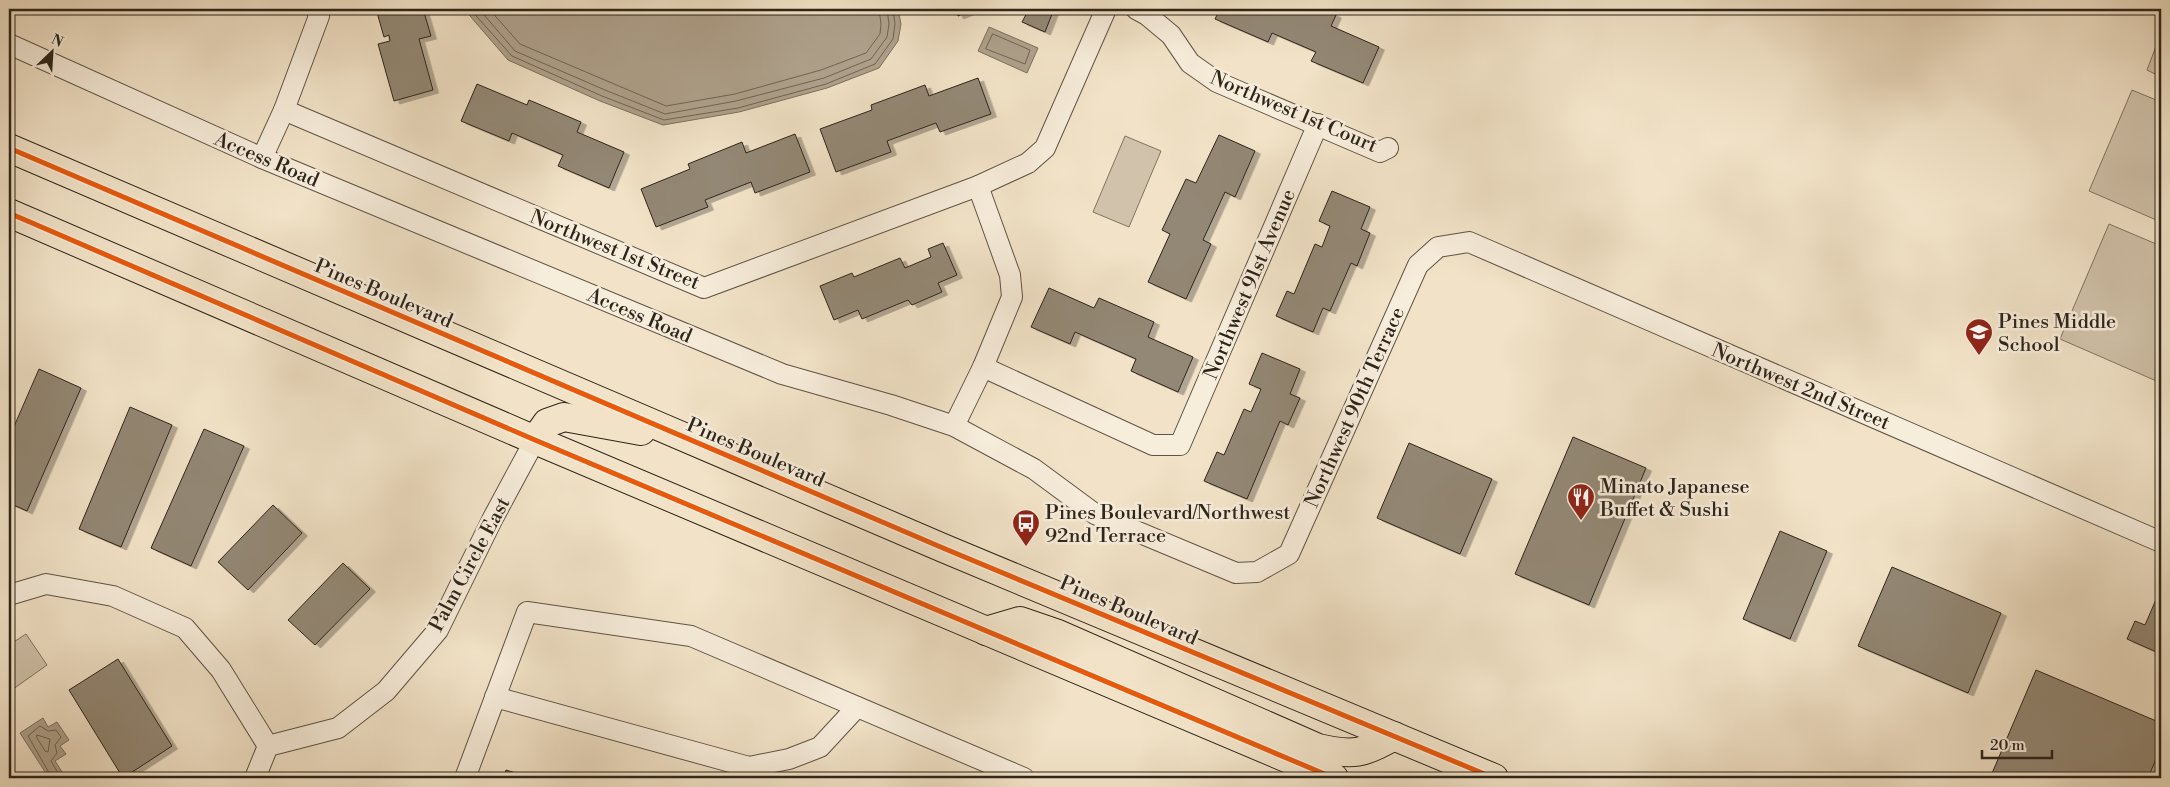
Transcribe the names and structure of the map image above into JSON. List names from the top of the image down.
{
  "streets": {
    "highway": ["Pines Boulevard"],
    "street": [
      "Northwest 1st Court",
      "Access Road",
      "Northwest 1st Street",
      "Northwest 91st Avenue",
      "Northwest 2nd Street",
      "Northwest 90th Terrace",
      "Palm Circle East"
    ]
  },
  "crossings": [
    ["Northwest 1st Court", "Northwest 91st Avenue"],
    ["Access Road", "Northwest 90th Terrace"],
    ["Northwest 2nd Street", "Northwest 90th Terrace"]
  ],
  "places": {
    "school or university": ["Pines Middle School"],
    "restaurant": ["Minato Japanese Buffet & Sushi"],
    "bus stop": ["Pines Boulevard/Northwest 92nd Terrace"]
  },
  "scale_bar": "20 m",
  "north": "top right"
}
